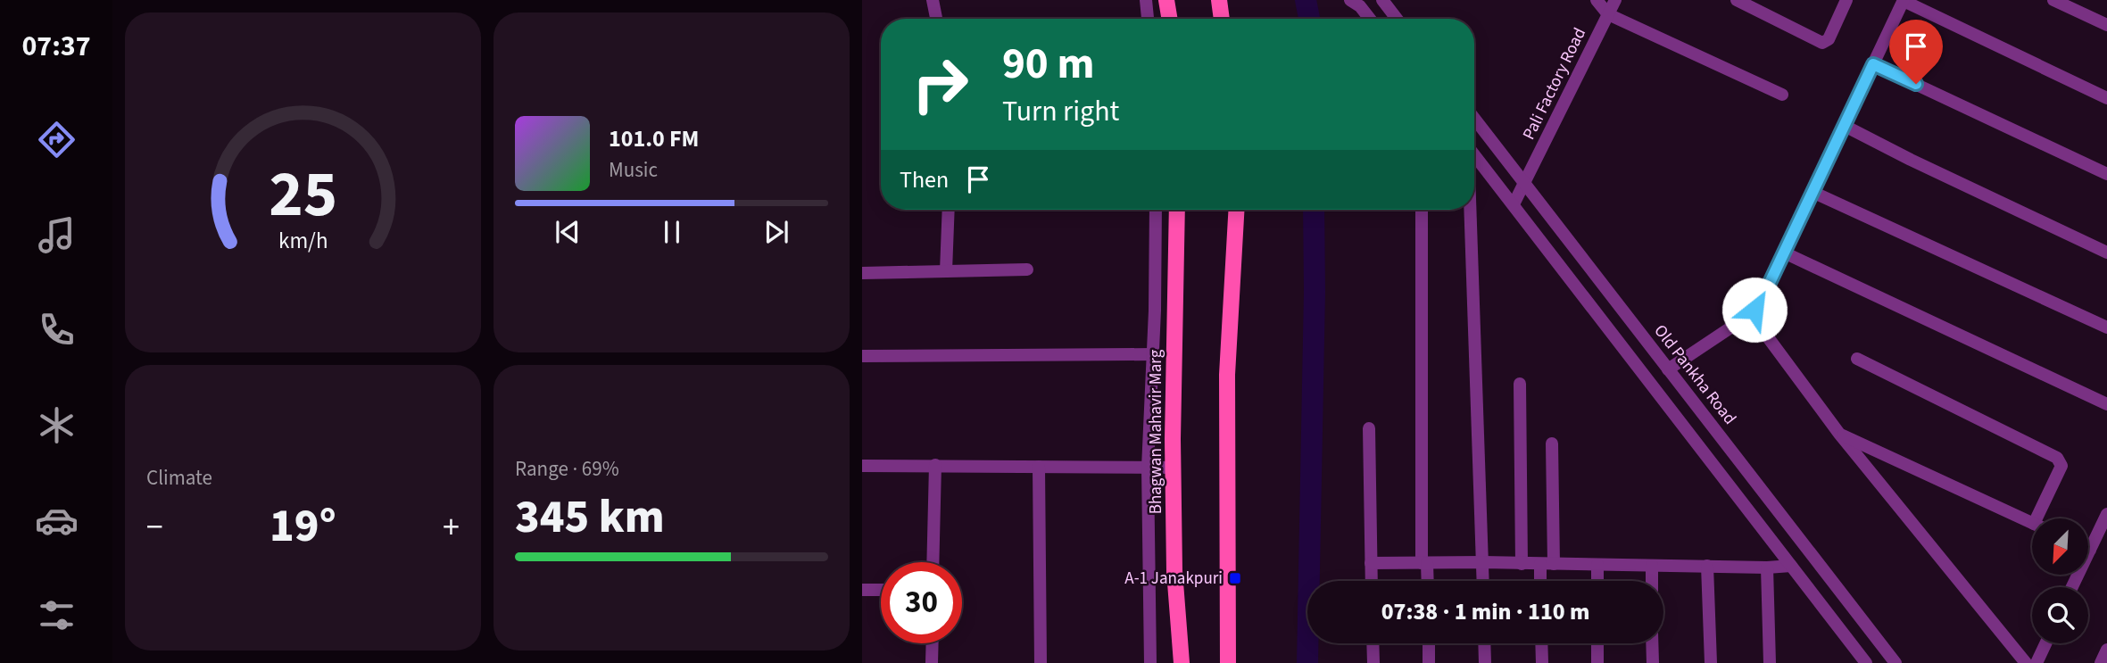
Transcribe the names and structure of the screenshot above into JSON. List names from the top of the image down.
{
  "streets": {
    "main road": ["Bhagwan Mahavir Marg"],
    "street": ["Pali Factory Road", "Old Pankha Road"]
  },
  "crossings": [
    ["Pali Factory Road", "Old Pankha Road"]
  ],
  "places": {
    "transit": ["A-1 Janakpuri"]
  },
  "north": "bottom left",
  "page": {
    "tabs": "07:37",
    "turn": ["90 m", "Turn right"],
    "song": ["101.0 FM", "Music"],
    "then": "Then",
    "tile": [
      "Climate",
      ["Range · 69%", "345 km"]
    ],
    "heat": ["−", "19°", "+"],
    "limit": "30",
    "trip": "07:38 · 1 min · 110 m",
    "gauge": ["25", "km/h"]
  }
}
